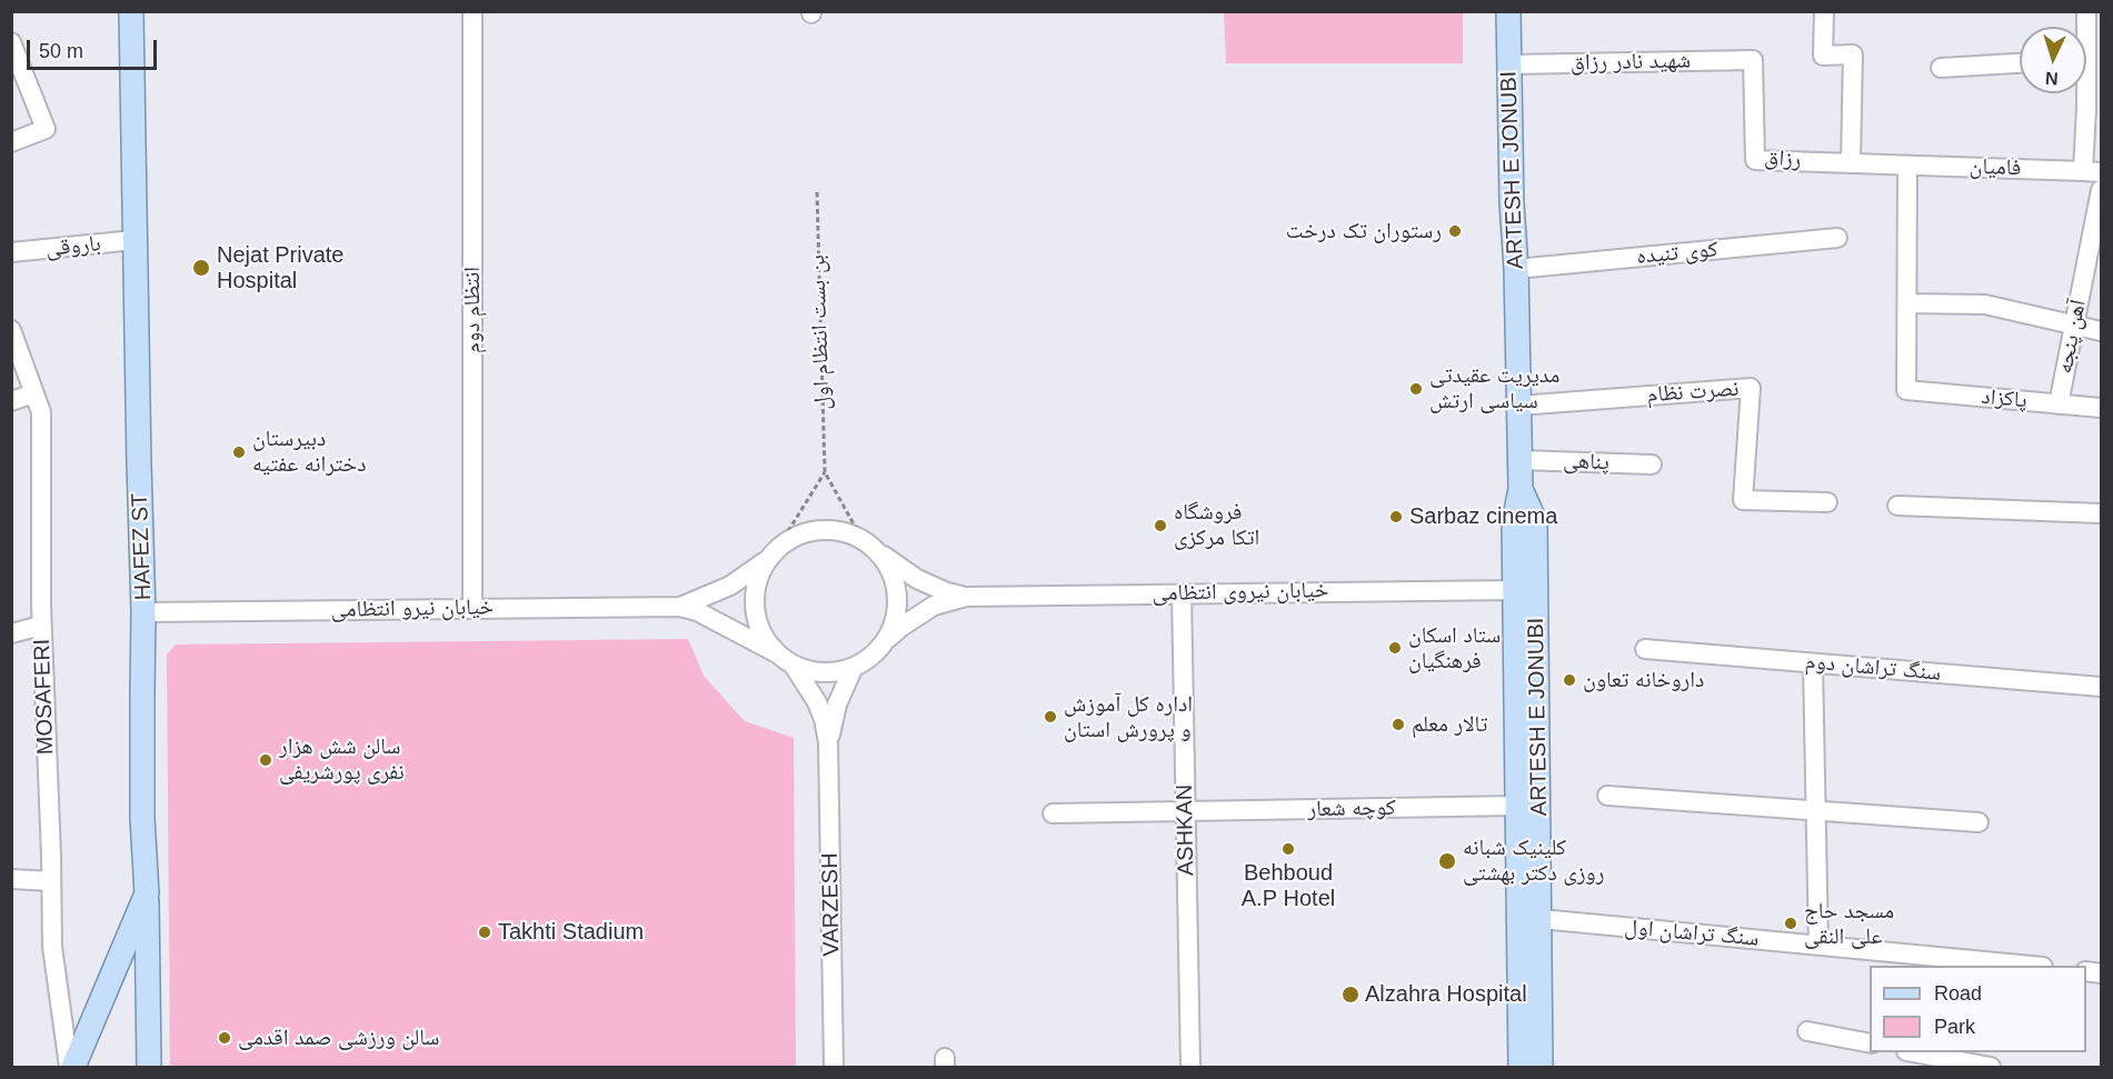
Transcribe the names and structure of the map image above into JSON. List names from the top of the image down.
{
  "streets": {
    "main road": ["ARTESH E JONUBI", "HAFEZ ST"],
    "street": [
      "شهید نادر رزاق",
      "رزاق",
      "فامیان",
      "باروقی",
      "کوی تنیده",
      "انتظام دوم",
      "آهن پنجه",
      "نصرت نظام",
      "پاکزاد",
      "پناهی",
      "خیابان نیروی انتظامی",
      "خیابان نیرو انتظامی",
      "سنگ تراشان دوم",
      "MOSAFERI",
      "کوچه شعار",
      "ASHKAN",
      "VARZESH",
      "سنگ تراشان اول"
    ],
    "path": ["بن بست انتظام اول"]
  },
  "crossings": [
    ["شهید نادر رزاق", "رزاق"],
    ["شهید نادر رزاق", "ARTESH E JONUBI"],
    ["رزاق", "فامیان"],
    ["ARTESH E JONUBI", "کوی تنیده"],
    ["ARTESH E JONUBI", "نصرت نظام"],
    ["ARTESH E JONUBI", "پناهی"],
    ["ARTESH E JONUBI", "خیابان نیروی انتظامی"],
    ["ARTESH E JONUBI", "کوچه شعار"],
    ["ARTESH E JONUBI", "سنگ تراشان اول"],
    ["باروقی", "HAFEZ ST"],
    ["انتظام دوم", "خیابان نیرو انتظامی"],
    ["آهن پنجه", "پاکزاد"],
    ["HAFEZ ST", "خیابان نیرو انتظامی"],
    ["HAFEZ ST", "MOSAFERI"],
    ["خیابان نیروی انتظامی", "خیابان نیرو انتظامی"],
    ["خیابان نیروی انتظامی", "ASHKAN"],
    ["خیابان نیروی انتظامی", "VARZESH"],
    ["خیابان نیرو انتظامی", "VARZESH"],
    ["کوچه شعار", "ASHKAN"]
  ],
  "places": [
    "رستوران تک درخت",
    "Nejat Private Hospital",
    "مدیریت عقیدتی سیاسی ارتش",
    "دبیرستان دخترانه عفتیه",
    "Sarbaz cinema",
    "فروشگاه اتکا مرکزی",
    "ستاد اسکان فرهنگیان",
    "داروخانه تعاون",
    "اداره کل آموزش و پرورش استان",
    "تالار معلم",
    "سالن شش هزار نفری پورشریفی",
    "Behboud A.P Hotel",
    "کلینیک شبانه روزی دکتر بهشتی",
    "مسجد حاج علی النقی",
    "Takhti Stadium",
    "Alzahra Hospital",
    "سالن ورزشی صمد اقدمی"
  ],
  "legend": ["Road", "Park"],
  "scale_bar": "50 m",
  "north": "bottom"
}
